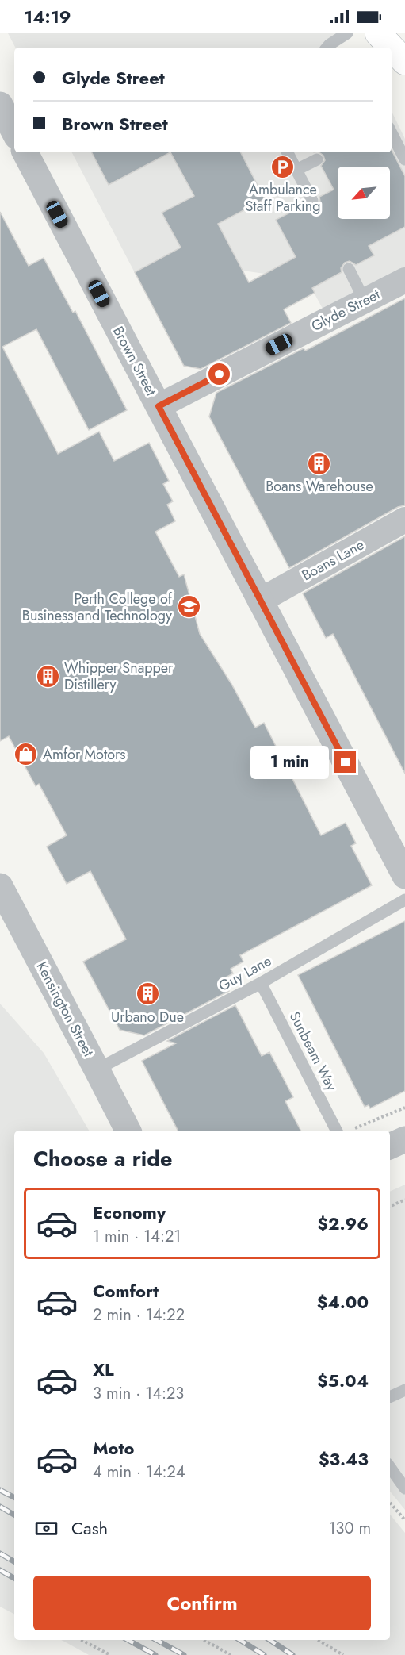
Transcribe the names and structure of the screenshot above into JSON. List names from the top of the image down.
{
  "streets": {
    "street": [
      "Glyde Street",
      "Brown Street",
      "Boans Lane",
      "Kensington Street"
    ],
    "lane": ["Guy Lane", "Sunbeam Way"]
  },
  "crossings": [
    ["Glyde Street", "Brown Street"],
    ["Brown Street", "Boans Lane"],
    ["Guy Lane", "Kensington Street"],
    ["Guy Lane", "Sunbeam Way"]
  ],
  "places": {
    "parking": ["Ambulance Staff Parking"],
    "building": ["Boans Warehouse", "Whipper Snapper Distillery", "Urbano Due"],
    "school or university": ["Perth College of Business and Technology"],
    "shop": ["Amfor Motors"]
  },
  "north": "bottom left",
  "page": {
    "status": "14:19",
    "banner": ["Glyde Street", "Brown Street"],
    "bubble": "1 min",
    "heading": "Choose a ride",
    "list": [
      {
        "name": "Economy",
        "note": "1 min · 14:21",
        "value": "$2.96"
      },
      {
        "name": "Comfort",
        "note": "2 min · 14:22",
        "value": "$4.00"
      },
      {
        "name": "XL",
        "note": "3 min · 14:23",
        "value": "$5.04"
      },
      {
        "name": "Moto",
        "note": "4 min · 14:24",
        "value": "$3.43"
      }
    ],
    "pay": ["Cash", "130 m"],
    "buttons": "Confirm"
  }
}
